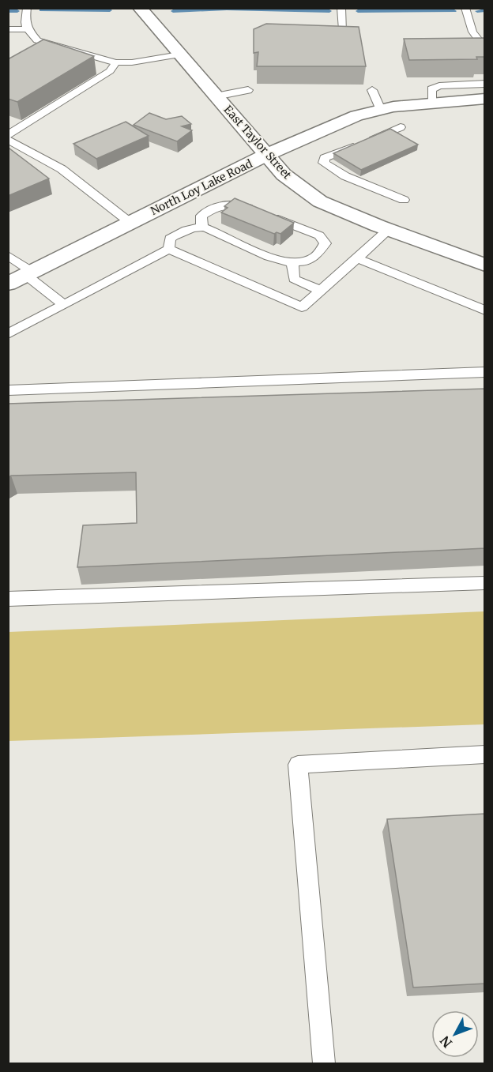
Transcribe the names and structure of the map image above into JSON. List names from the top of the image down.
{
  "streets": {
    "main road": ["East Taylor Street", "North Loy Lake Road"]
  },
  "crossings": [
    ["East Taylor Street", "North Loy Lake Road"]
  ],
  "north": "bottom left"
}
